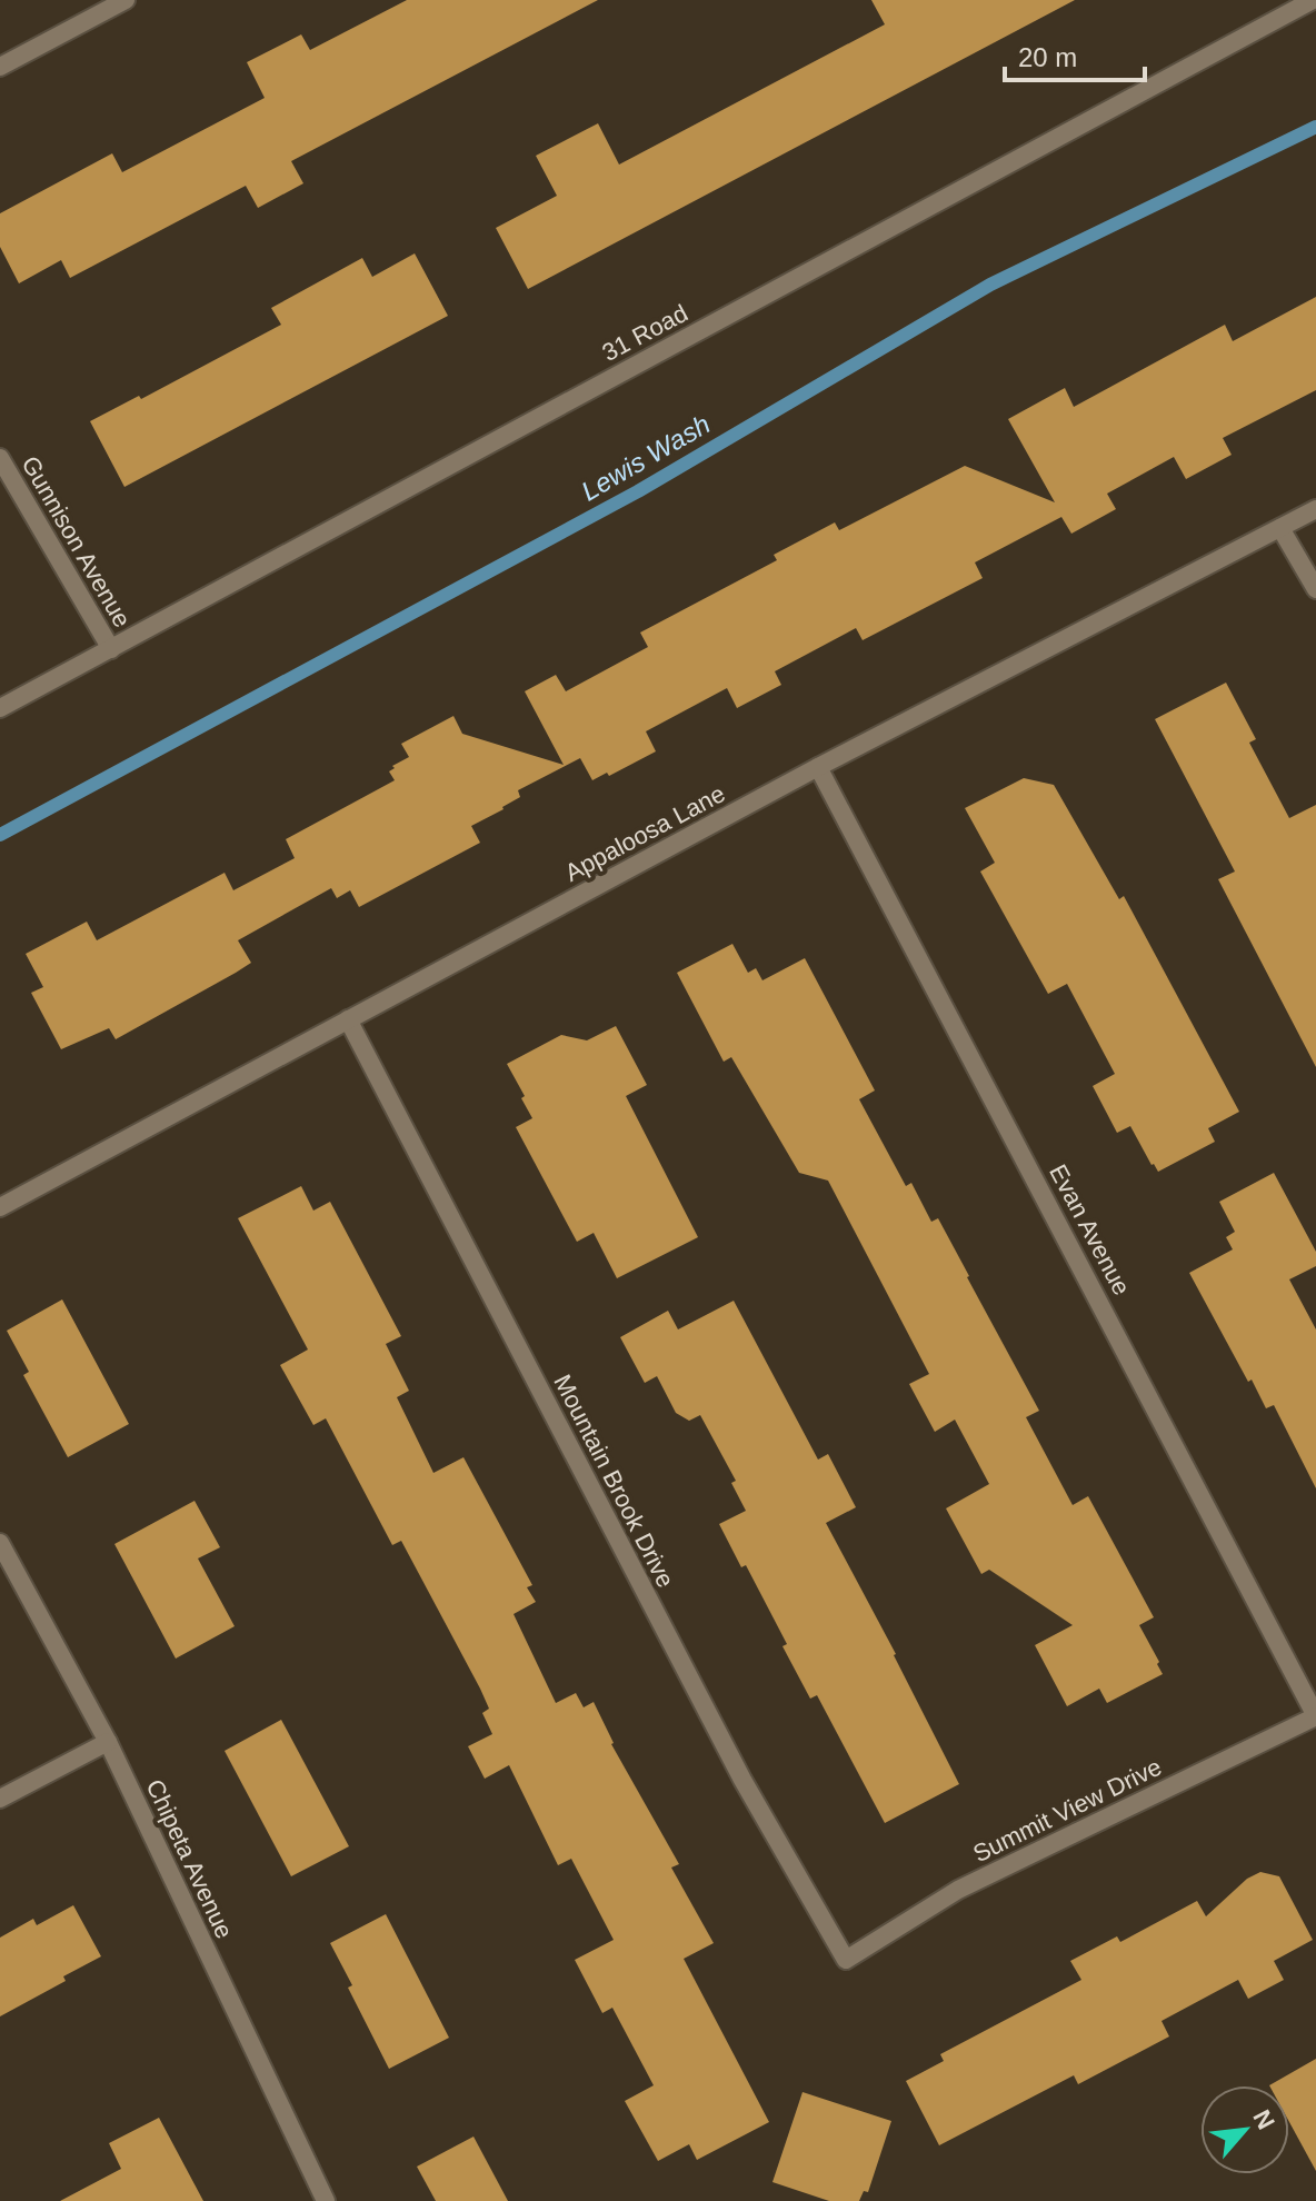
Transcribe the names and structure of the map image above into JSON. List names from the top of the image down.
{
  "streets": {
    "street": [
      "31 Road",
      "Gunnison Avenue",
      "Appaloosa Lane",
      "Evan Avenue",
      "Mountain Brook Drive",
      "Summit View Drive",
      "Chipeta Avenue"
    ]
  },
  "crossings": [
    ["31 Road", "Gunnison Avenue"],
    ["Appaloosa Lane", "Evan Avenue"],
    ["Appaloosa Lane", "Mountain Brook Drive"],
    ["Evan Avenue", "Summit View Drive"],
    ["Mountain Brook Drive", "Summit View Drive"]
  ],
  "water": ["Lewis Wash"],
  "scale_bar": "20 m",
  "north": "top right"
}
